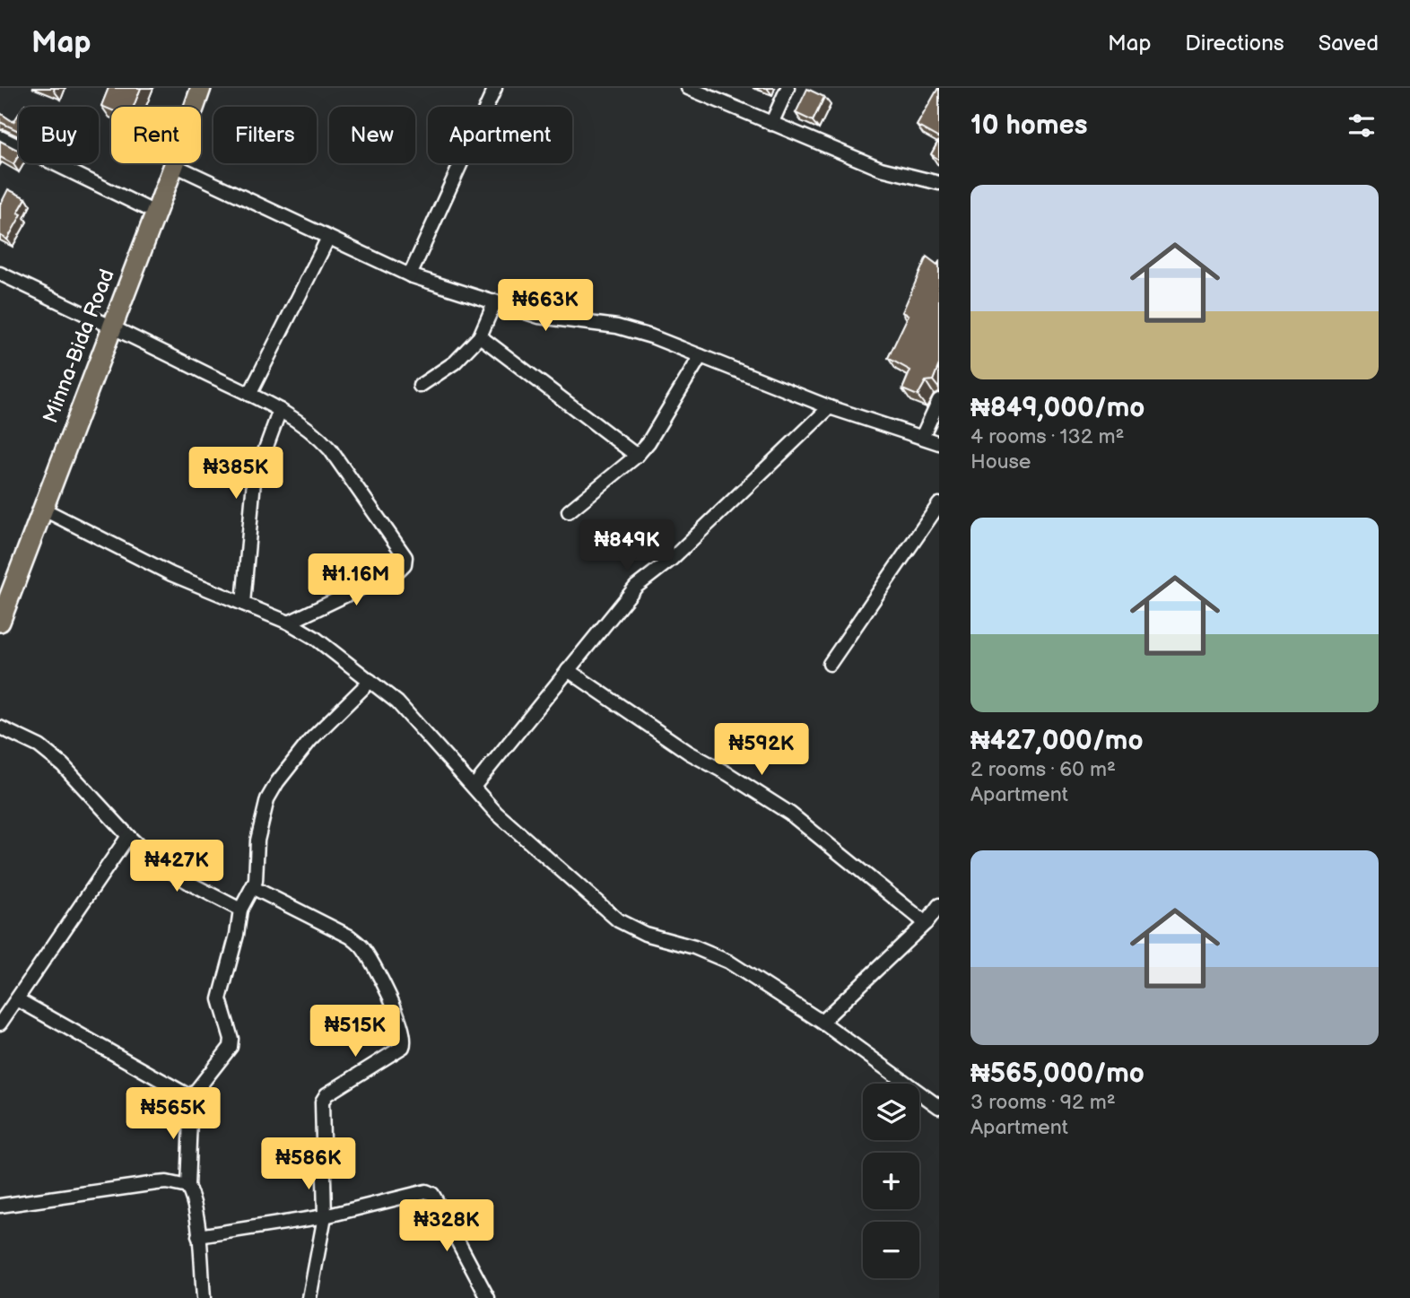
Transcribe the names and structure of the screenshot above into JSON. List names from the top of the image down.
{
  "streets": {
    "main road": ["Minna-Bida Road"]
  },
  "page": {
    "header": "Map",
    "nav": ["Map", "Directions", "Saved"],
    "heading": "10 homes",
    "chip": [
      "Buy",
      "Rent",
      "Filters",
      "New",
      "Apartment"
    ],
    "list": [
      {
        "name": "₦849,000/mo",
        "note": "4 rooms · 132 m² · House"
      },
      {
        "name": "₦427,000/mo",
        "note": "2 rooms · 60 m² · Apartment"
      },
      {
        "name": "₦565,000/mo",
        "note": "3 rooms · 92 m² · Apartment"
      }
    ],
    "price": [
      "₦663K",
      "₦385K",
      "₦849K",
      "₦1.16M",
      "₦592K",
      "₦427K",
      "₦515K",
      "₦565K",
      "₦586K",
      "₦328K"
    ],
    "map_buttons": ["+", "−"]
  }
}
